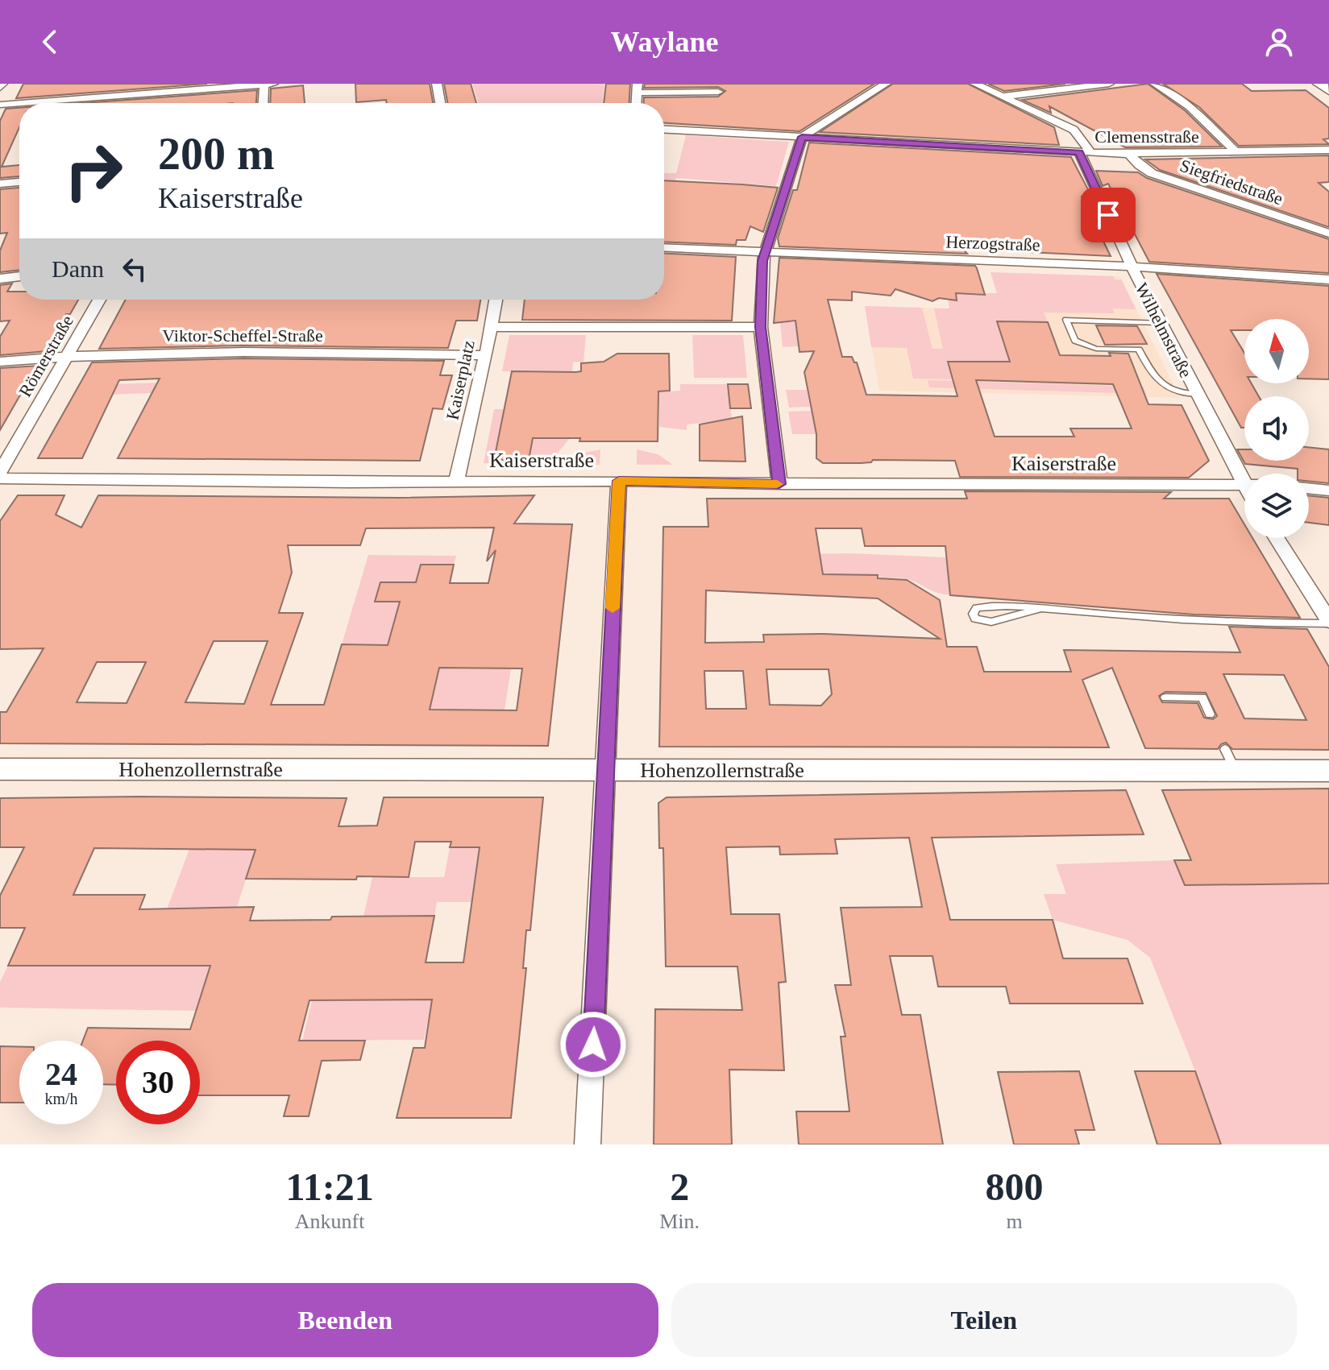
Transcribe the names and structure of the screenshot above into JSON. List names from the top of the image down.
{
  "streets": {
    "street": [
      "Clemensstraße",
      "Siegfriedstraße",
      "Herzogstraße",
      "Wilhelmstraße",
      "Viktor-Scheffel-Straße",
      "Römerstraße",
      "Kaiserplatz",
      "Kaiserstraße",
      "Hohenzollernstraße"
    ]
  },
  "crossings": [
    ["Clemensstraße", "Siegfriedstraße"],
    ["Clemensstraße", "Wilhelmstraße"],
    ["Herzogstraße", "Wilhelmstraße"],
    ["Wilhelmstraße", "Kaiserstraße"],
    ["Viktor-Scheffel-Straße", "Römerstraße"],
    ["Viktor-Scheffel-Straße", "Kaiserplatz"],
    ["Kaiserplatz", "Kaiserstraße"]
  ],
  "north": "top",
  "page": {
    "header": "Waylane",
    "turn": ["200 m", "Kaiserstraße"],
    "then": "Dann",
    "speed": "24 km/h",
    "limit": "30",
    "eta": [
      "11:21",
      "Ankunft",
      "2",
      "Min.",
      "800",
      "m"
    ],
    "buttons": ["Beenden", "Teilen"]
  }
}
